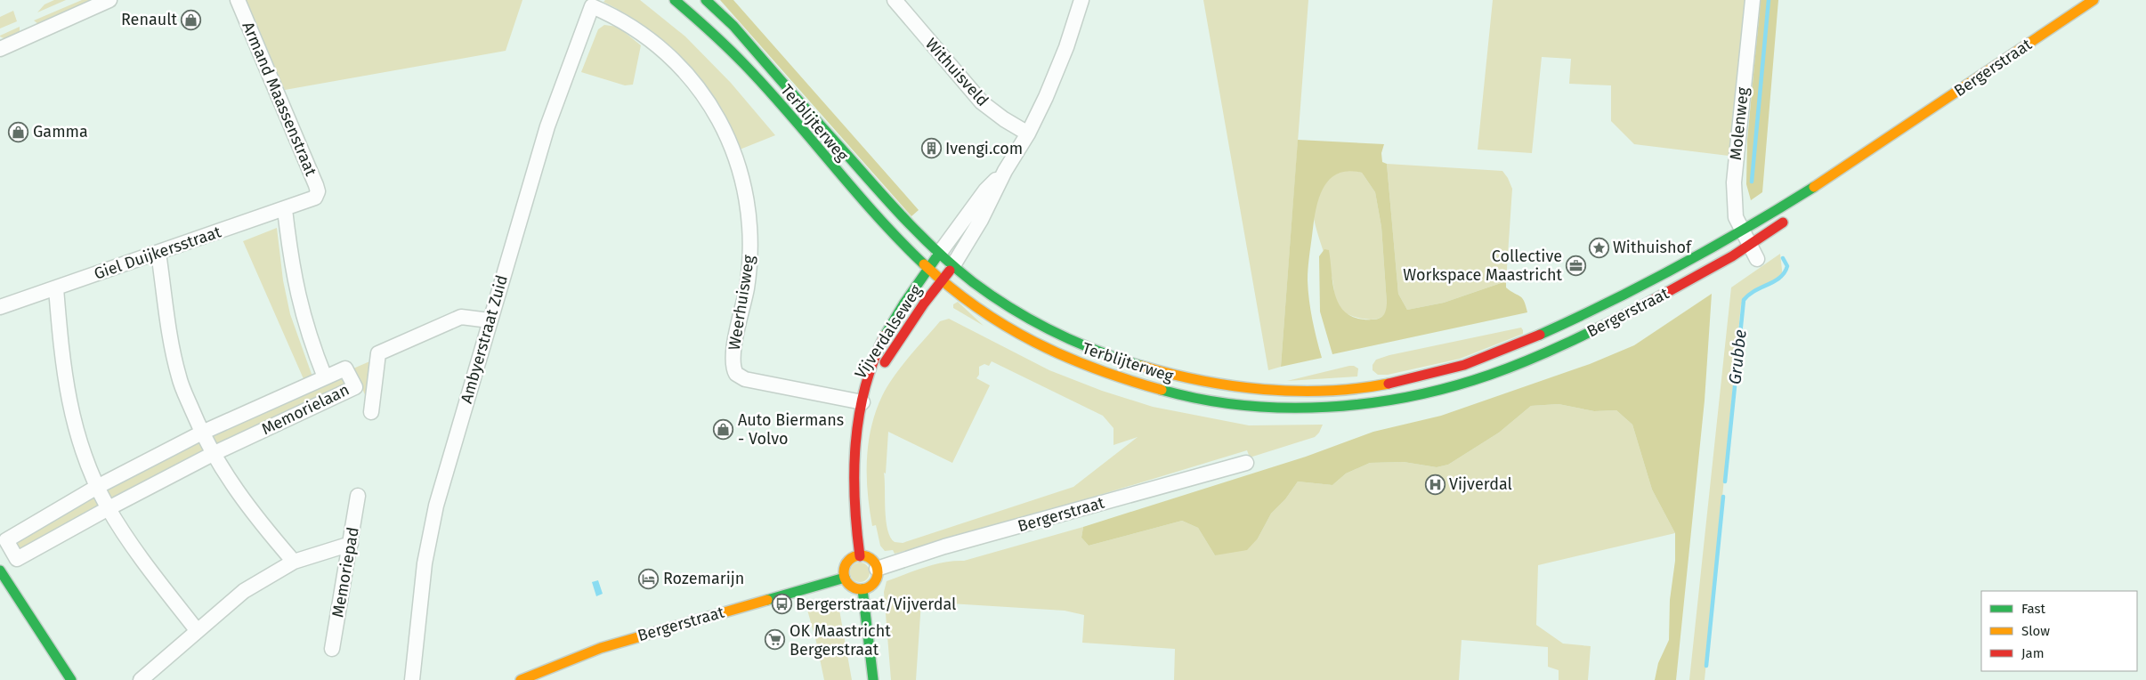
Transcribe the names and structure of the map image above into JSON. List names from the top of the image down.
{
  "streets": {
    "main road": ["Bergerstraat", "Terblijterweg", "Vijverdalseweg"],
    "street": [
      "Withuisveld",
      "Armand Maassenstraat",
      "Molenweg",
      "Giel Duijkersstraat",
      "Weerhuisweg",
      "Ambyerstraat Zuid",
      "Memorielaan",
      "Memoriepad"
    ]
  },
  "crossings": [
    ["Bergerstraat", "Terblijterweg"],
    ["Bergerstraat", "Molenweg"],
    ["Bergerstraat", "Vijverdalseweg"],
    ["Armand Maassenstraat", "Giel Duijkersstraat"],
    ["Terblijterweg", "Vijverdalseweg"],
    ["Weerhuisweg", "Vijverdalseweg"],
    ["Weerhuisweg", "Ambyerstraat Zuid"]
  ],
  "water": ["Grubbe"],
  "places": {
    "shop": ["Renault", "Gamma", "Auto Biermans - Volvo"],
    "building": ["Ivengi.com"],
    "place": ["Withuishof"],
    "office": ["Collective Workspace Maastricht"],
    "hospital": ["Vijverdal"],
    "hotel": ["Rozemarijn"],
    "bus stop": ["Bergerstraat/Vijverdal"],
    "supermarket": ["OK Maastricht Bergerstraat"]
  },
  "legend": ["Fast", "Slow", "Jam"]
}
